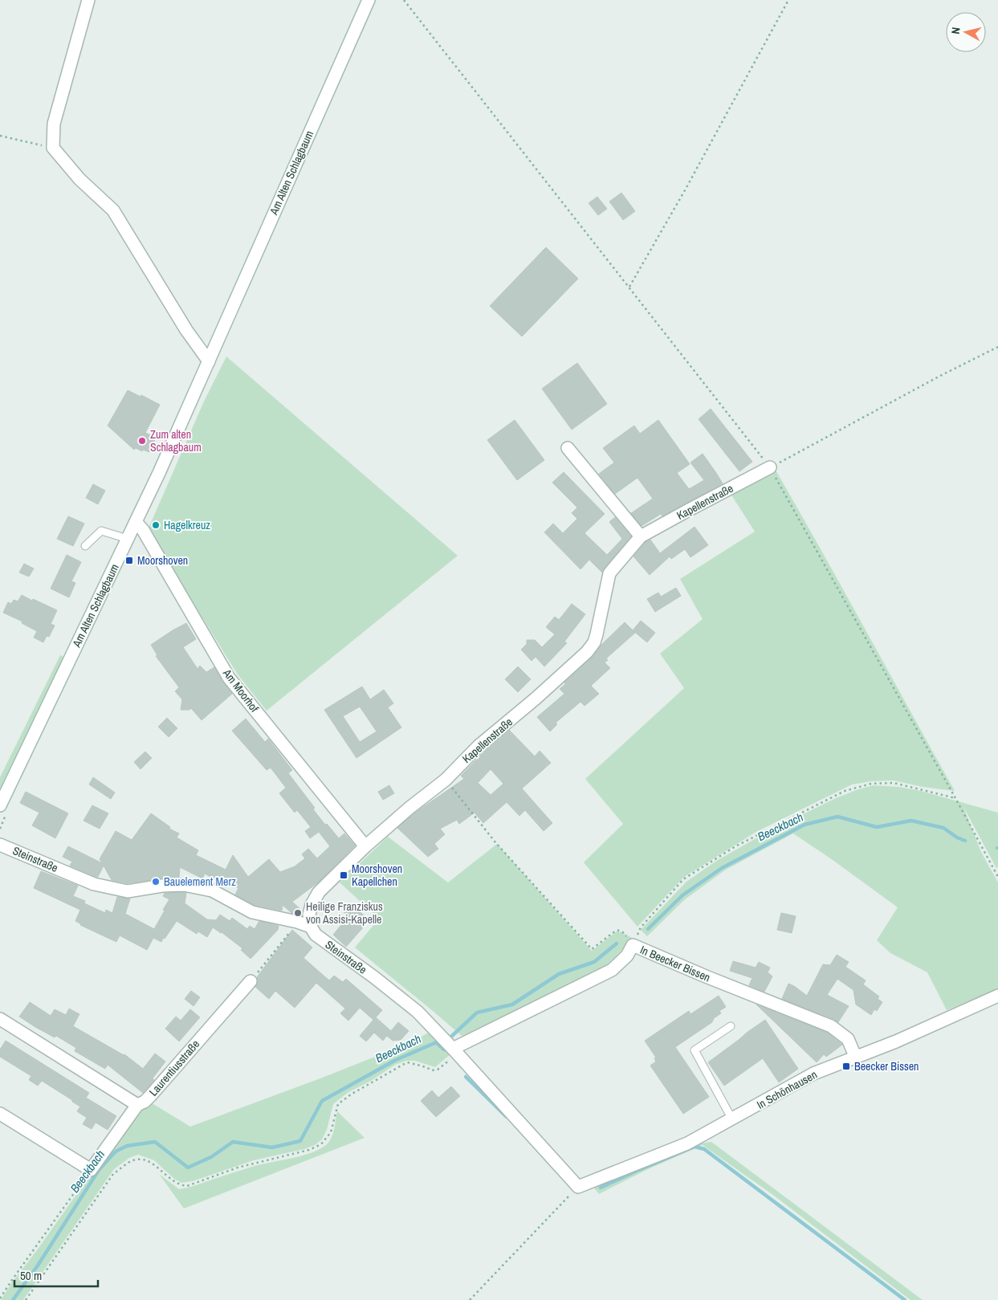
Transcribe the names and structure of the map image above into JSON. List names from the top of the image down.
{
  "streets": {
    "street": [
      "Am Alten Schlagbaum",
      "Kapellenstraße",
      "Am Moorhof",
      "Steinstraße",
      "In Beecker Bissen",
      "Laurentiusstraße",
      "In Schönhausen"
    ]
  },
  "crossings": [
    ["Am Alten Schlagbaum", "Am Moorhof"],
    ["Kapellenstraße", "Am Moorhof"],
    ["Kapellenstraße", "Steinstraße"],
    ["Steinstraße", "In Beecker Bissen"],
    ["Steinstraße", "In Schönhausen"],
    ["In Beecker Bissen", "In Schönhausen"]
  ],
  "water": ["Beeckbach"],
  "places": {
    "other": [
      "Zum alten Schlagbaum",
      "Hagelkreuz",
      "Bauelement Merz",
      "Heilige Franziskus von Assisi-Kapelle"
    ],
    "transit": ["Moorshoven", "Moorshoven Kapellchen", "Beecker Bissen"]
  },
  "scale_bar": "50 m",
  "north": "left"
}
